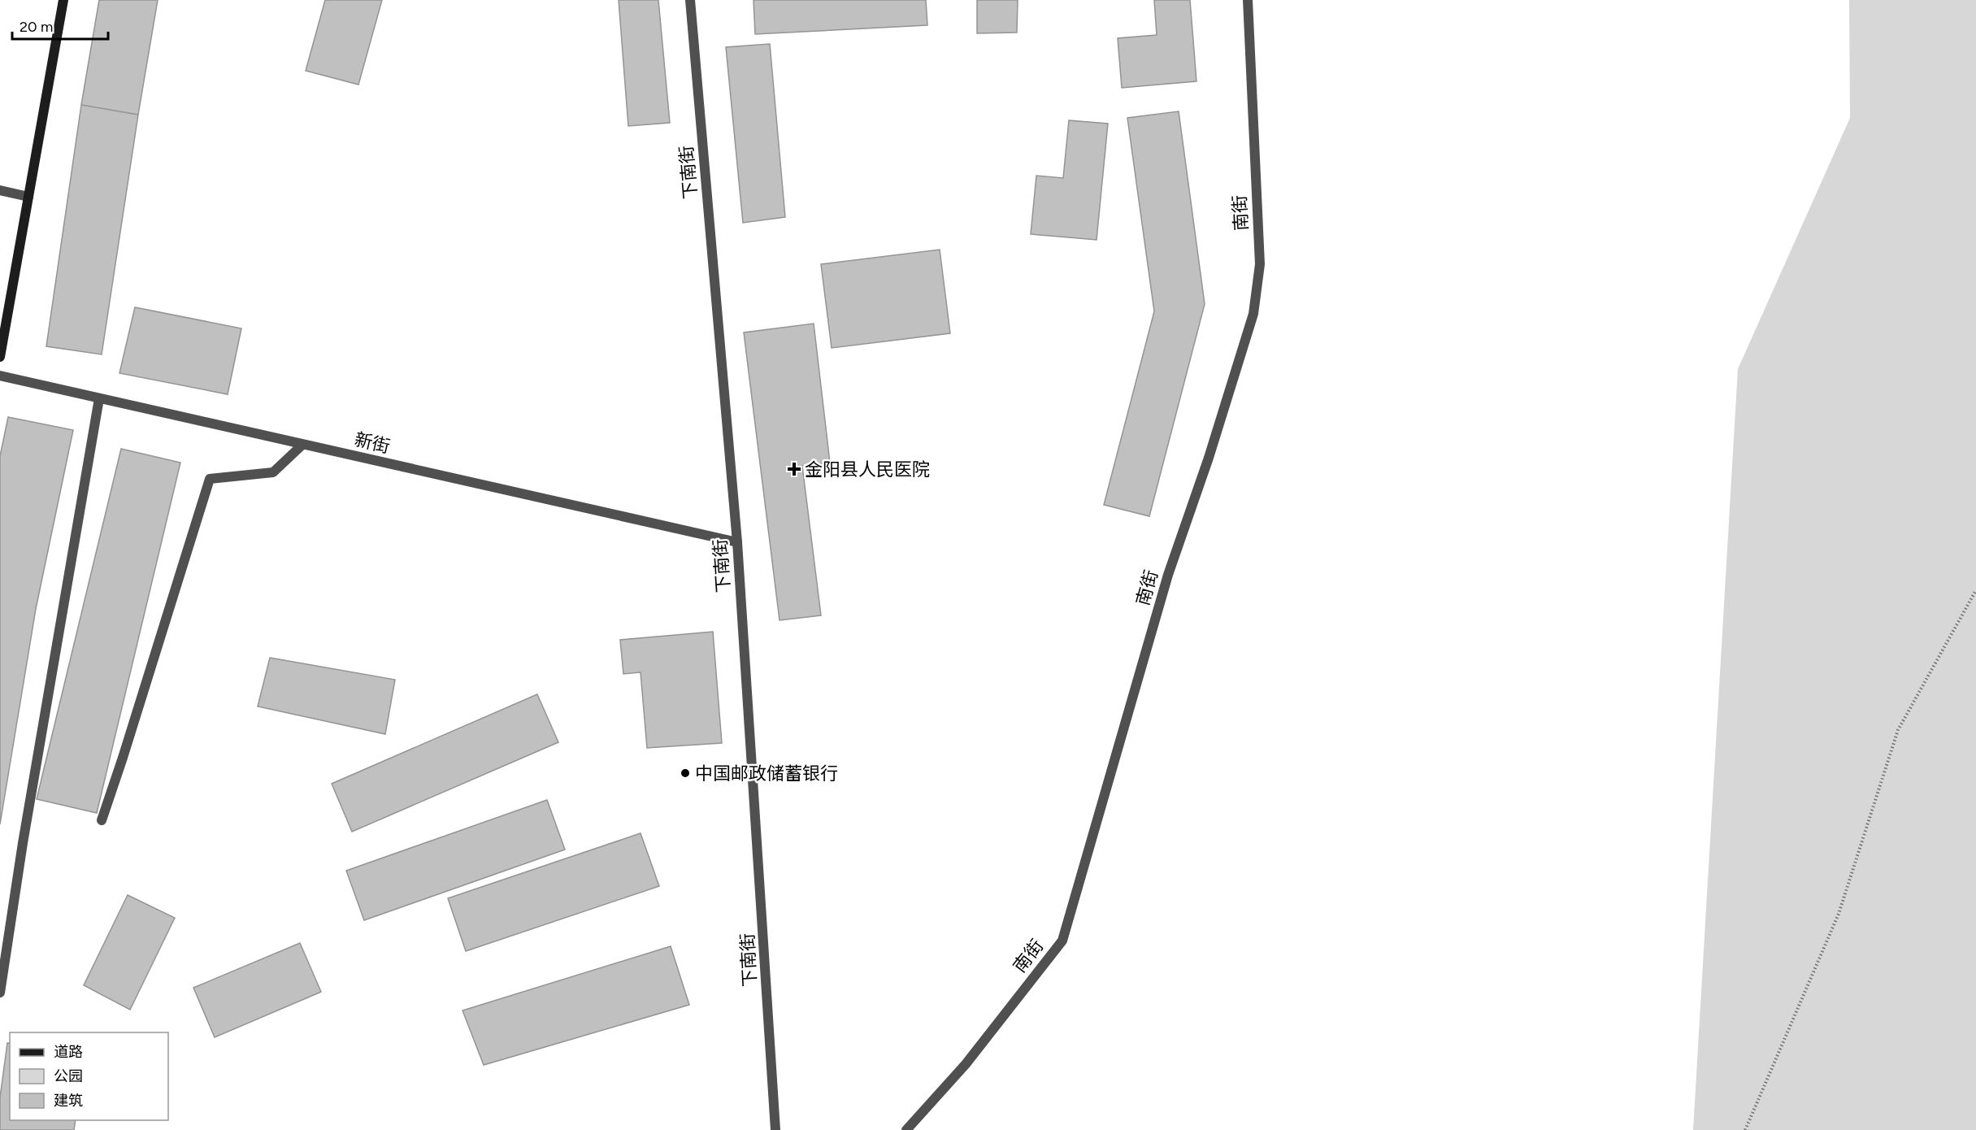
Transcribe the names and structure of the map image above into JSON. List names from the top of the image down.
{
  "streets": {
    "street": ["下南街", "南街", "新街"]
  },
  "crossings": [
    ["下南街", "新街"]
  ],
  "places": {
    "health": ["金阳县人民医院"],
    "other": ["中国邮政储蓄银行"]
  },
  "legend": ["道路", "公园", "建筑"],
  "scale_bar": "20 m"
}
